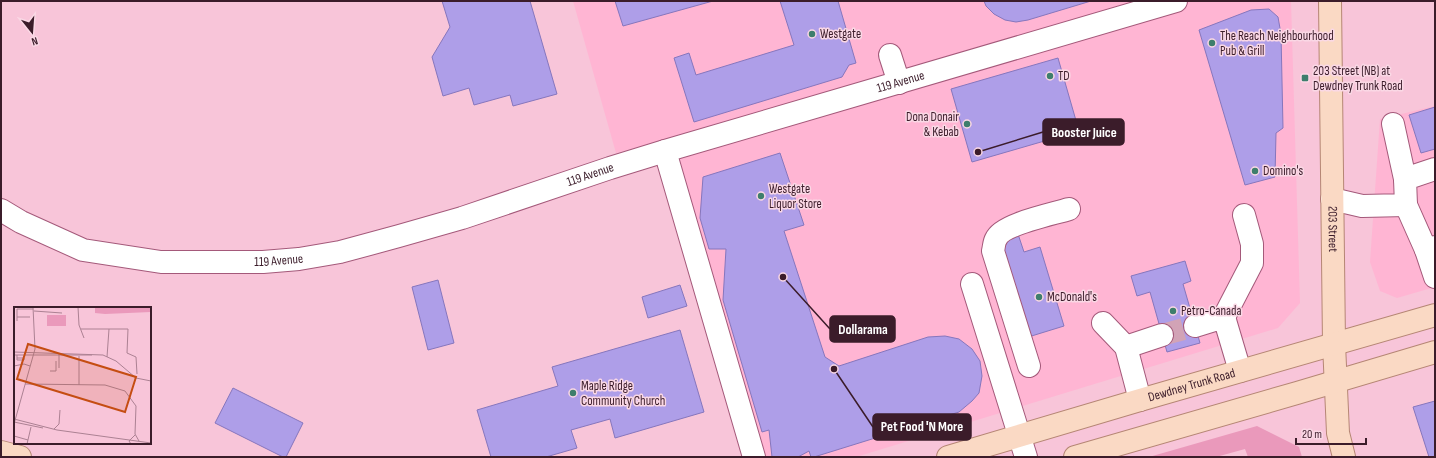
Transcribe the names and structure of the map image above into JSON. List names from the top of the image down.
{
  "streets": {
    "main road": ["203 Street", "Dewdney Trunk Road"],
    "street": ["119 Avenue"]
  },
  "crossings": [
    ["203 Street", "Dewdney Trunk Road"]
  ],
  "places": {
    "other": [
      "Westgate",
      "The Reach Neighbourhood Pub & Grill",
      "TD",
      "Dona Donair & Kebab",
      "Booster Juice",
      "Domino's",
      "Westgate Liquor Store",
      "Dollarama",
      "McDonald's",
      "Petro-Canada",
      "Pet Food 'N More",
      "Maple Ridge Community Church"
    ],
    "transit": ["203 Street (NB) at Dewdney Trunk Road"]
  },
  "scale_bar": "20 m",
  "north": "bottom"
}
